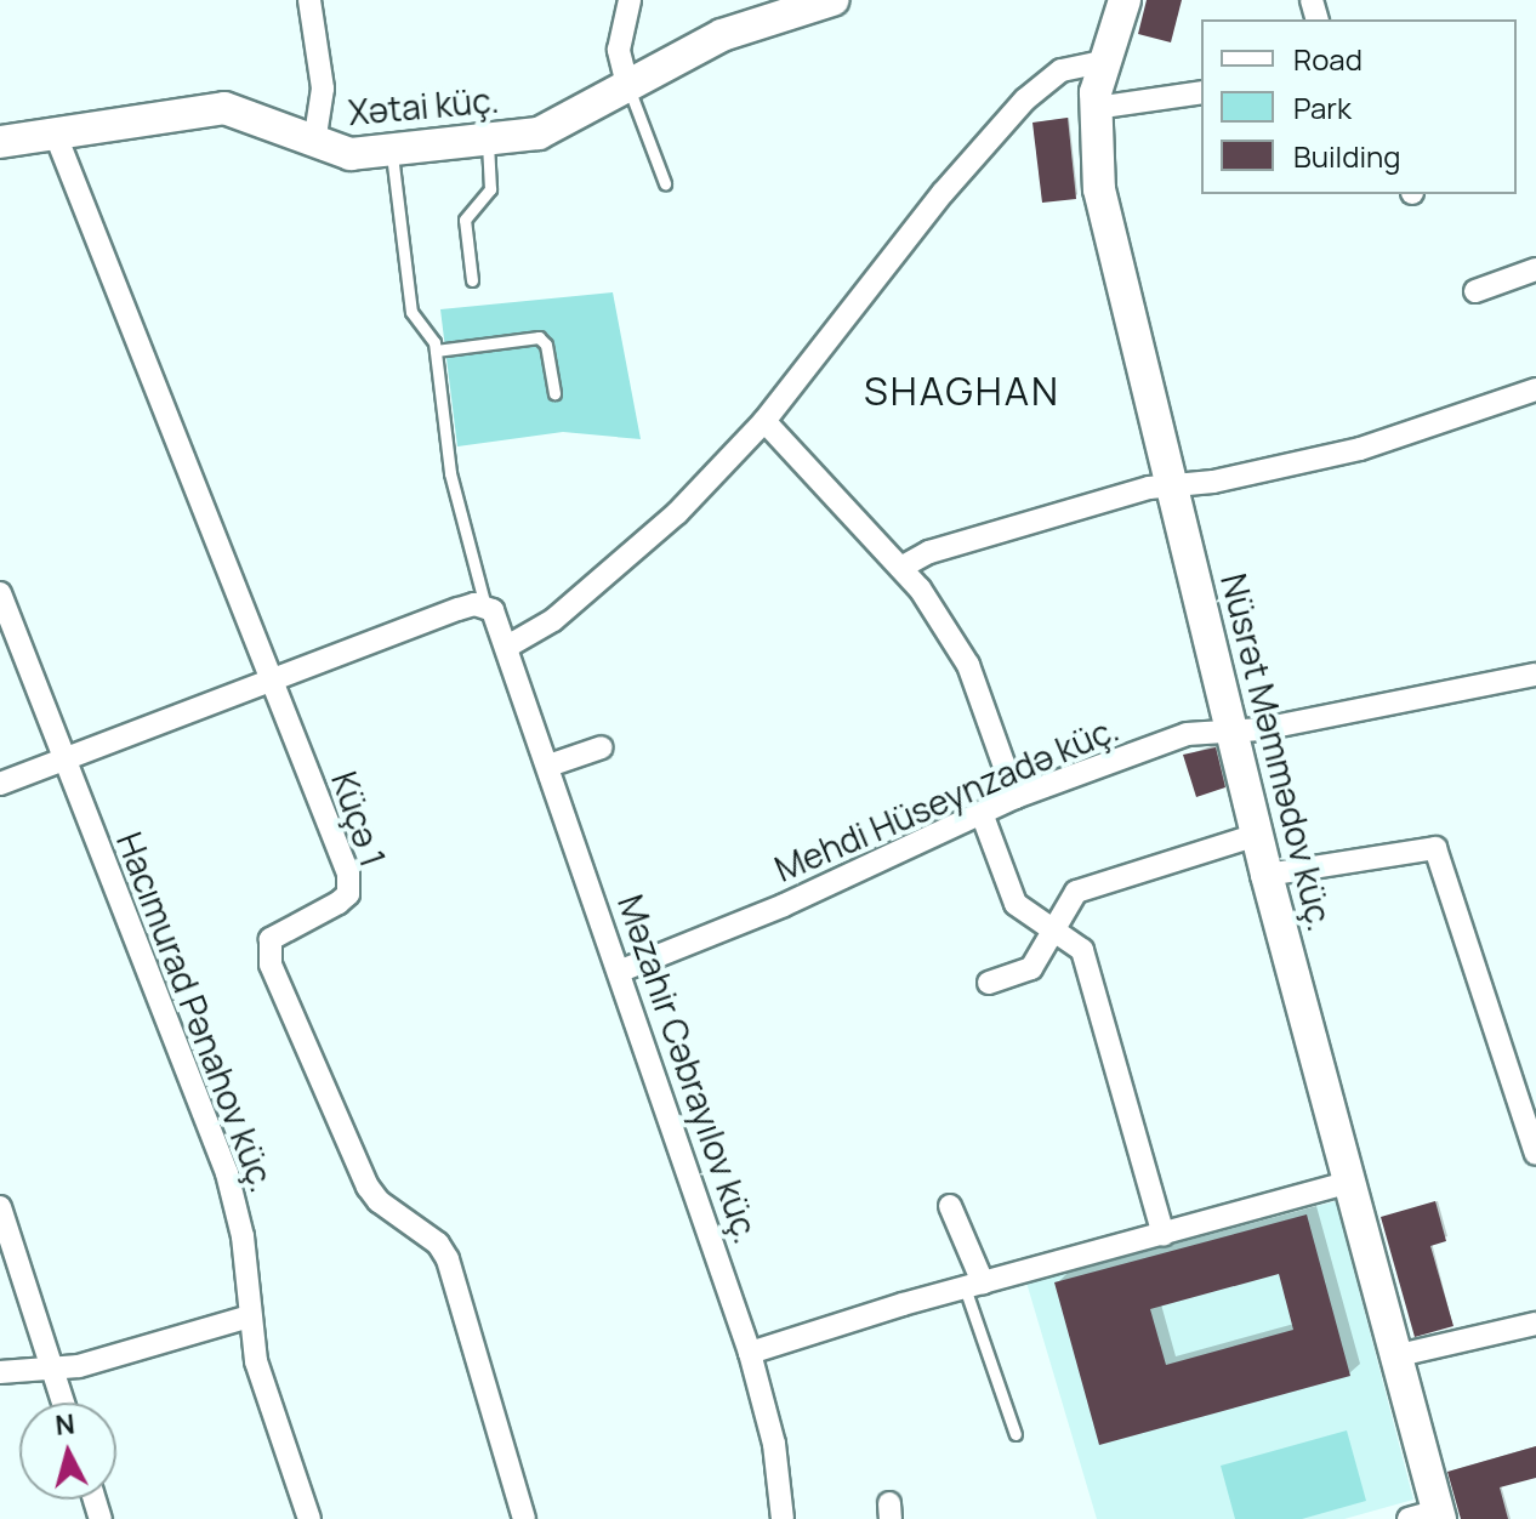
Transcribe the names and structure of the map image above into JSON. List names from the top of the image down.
{
  "streets": {
    "street": [
      "Xətai küç.",
      "Nüsrət Məmmədov küç.",
      "Mehdi Hüseynzadə küç.",
      "Küçə 1",
      "Hacımurad Pənahov küç.",
      "Məzahir Cəbrayılov küç."
    ]
  },
  "crossings": [
    ["Xətai küç.", "Küçə 1"],
    ["Nüsrət Məmmədov küç.", "Mehdi Hüseynzadə küç."],
    ["Mehdi Hüseynzadə küç.", "Məzahir Cəbrayılov küç."]
  ],
  "districts": ["SHAGHAN"],
  "legend": ["Road", "Park", "Building"],
  "north": "top"
}
